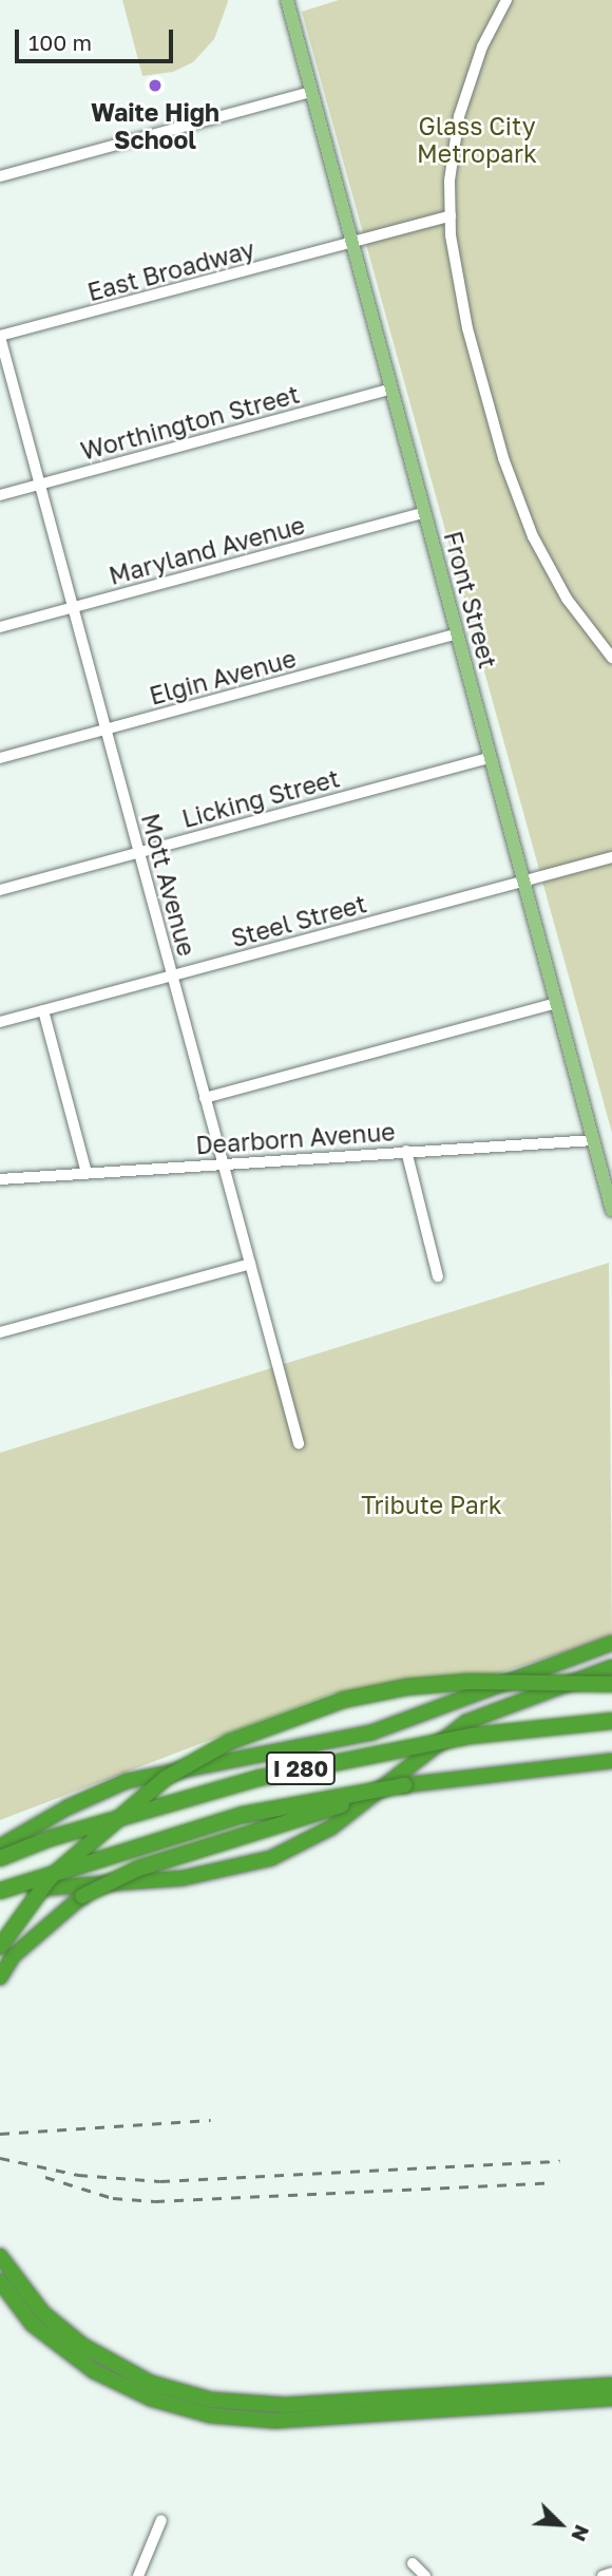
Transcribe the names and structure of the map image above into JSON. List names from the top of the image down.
{
  "streets": {
    "highway": ["I 280"],
    "main road": ["Front Street"],
    "street": [
      "East Broadway",
      "Worthington Street",
      "Maryland Avenue",
      "Elgin Avenue",
      "Licking Street",
      "Mott Avenue",
      "Steel Street",
      "Dearborn Avenue"
    ]
  },
  "crossings": [
    ["East Broadway", "Front Street"],
    ["East Broadway", "Mott Avenue"],
    ["Worthington Street", "Front Street"],
    ["Worthington Street", "Mott Avenue"],
    ["Maryland Avenue", "Front Street"],
    ["Maryland Avenue", "Mott Avenue"],
    ["Front Street", "Elgin Avenue"],
    ["Front Street", "Licking Street"],
    ["Front Street", "Steel Street"],
    ["Front Street", "Dearborn Avenue"],
    ["Elgin Avenue", "Mott Avenue"],
    ["Licking Street", "Mott Avenue"],
    ["Mott Avenue", "Steel Street"],
    ["Mott Avenue", "Dearborn Avenue"]
  ],
  "parks": ["Glass City Metropark", "Tribute Park"],
  "places": ["Waite High School"],
  "scale_bar": "100 m",
  "north": "bottom right"
}
